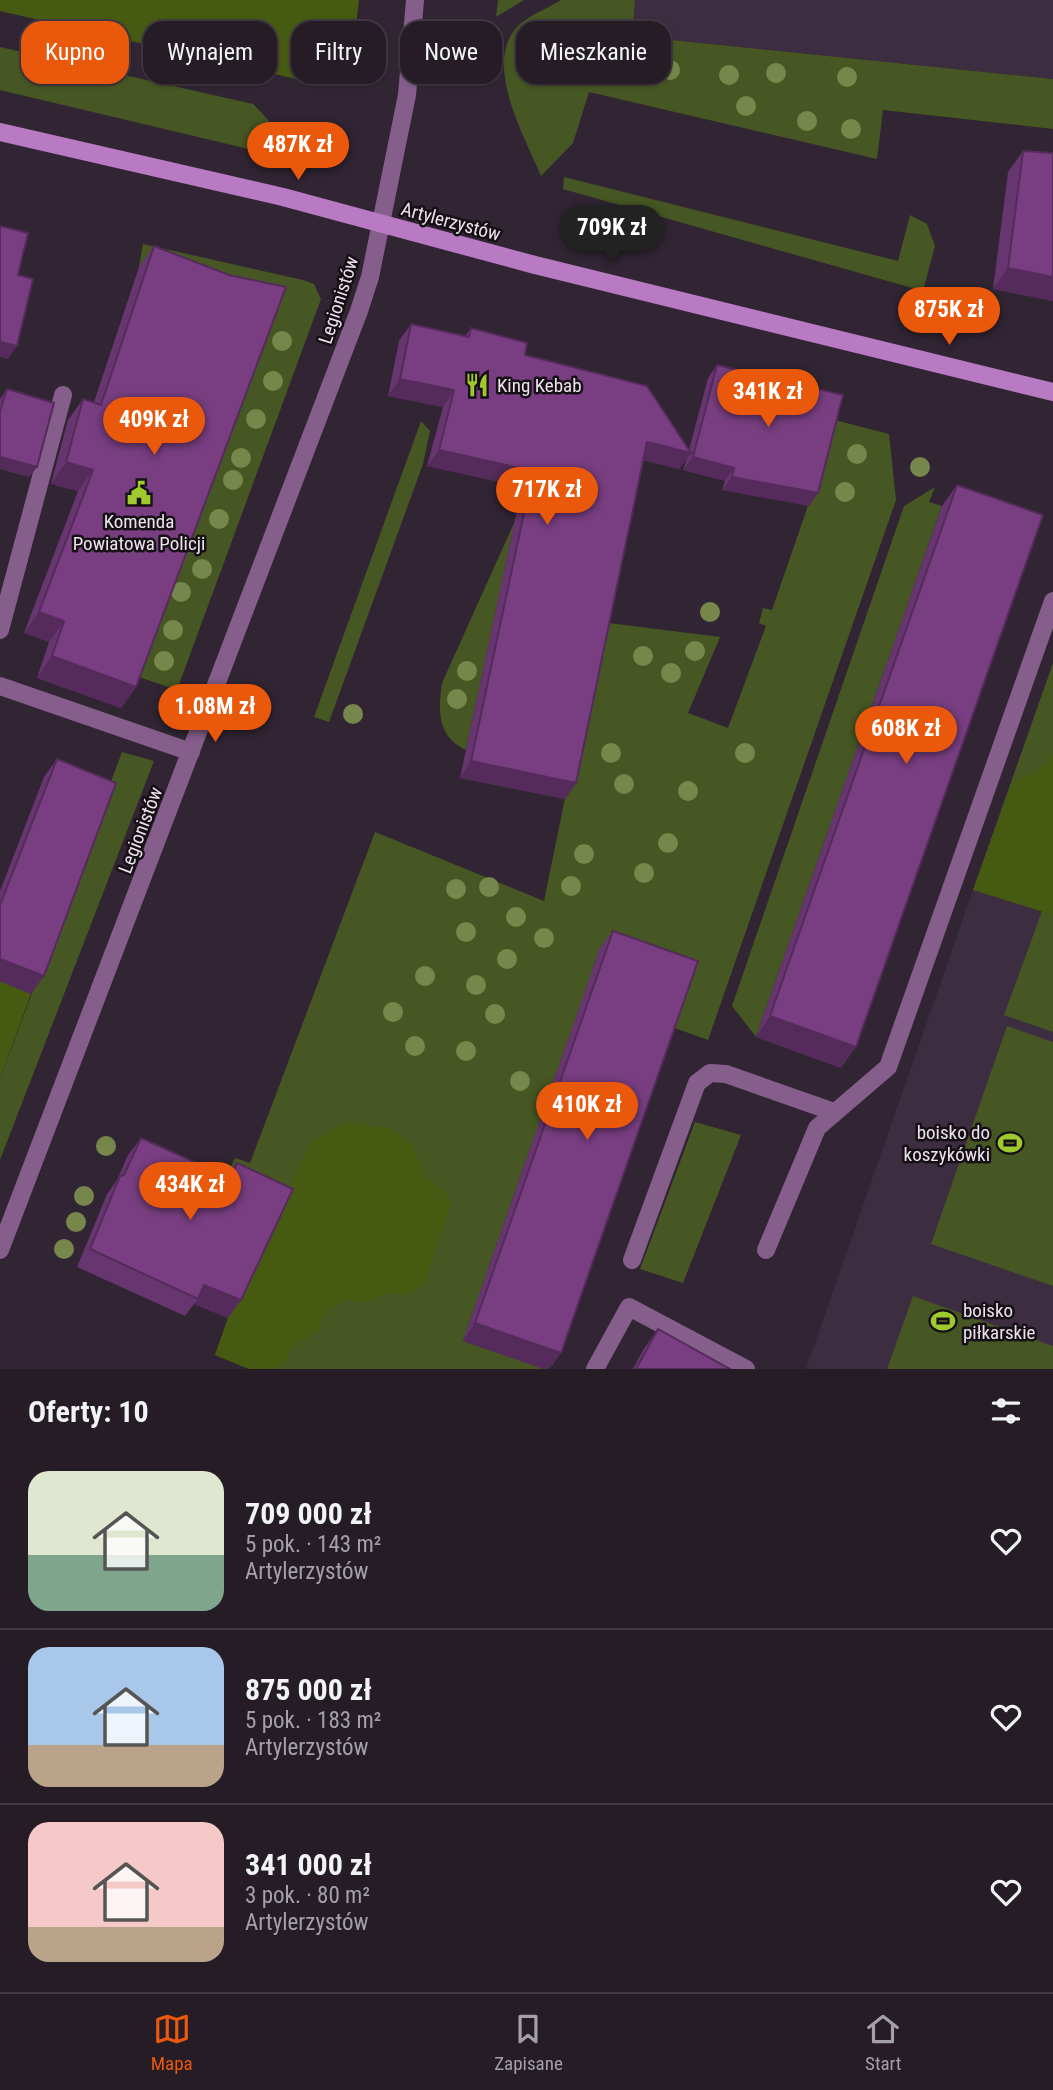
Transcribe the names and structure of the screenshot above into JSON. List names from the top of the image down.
{
  "streets": {
    "street": ["Artylerzystów", "Legionistów"]
  },
  "crossings": [
    ["Artylerzystów", "Legionistów"]
  ],
  "places": {
    "restaurant": ["King Kebab"],
    "public building": ["Komenda Powiatowa Policji"],
    "sports": ["boisko do koszykówki", "boisko piłkarskie"]
  },
  "page": {
    "chip": [
      "Kupno",
      "Wynajem",
      "Filtry",
      "Nowe",
      "Mieszkanie"
    ],
    "price": [
      "487K zł",
      "709K zł",
      "875K zł",
      "341K zł",
      "409K zł",
      "717K zł",
      "1.08M zł",
      "608K zł",
      "410K zł",
      "434K zł"
    ],
    "heading": "Oferty: 10",
    "list": [
      {
        "name": "709 000 zł",
        "note": "5 pok. · 143 m² · Artylerzystów"
      },
      {
        "name": "875 000 zł",
        "note": "5 pok. · 183 m² · Artylerzystów"
      },
      {
        "name": "341 000 zł",
        "note": "3 pok. · 80 m² · Artylerzystów"
      }
    ],
    "tabs": ["Mapa", "Zapisane", "Start"]
  }
}
